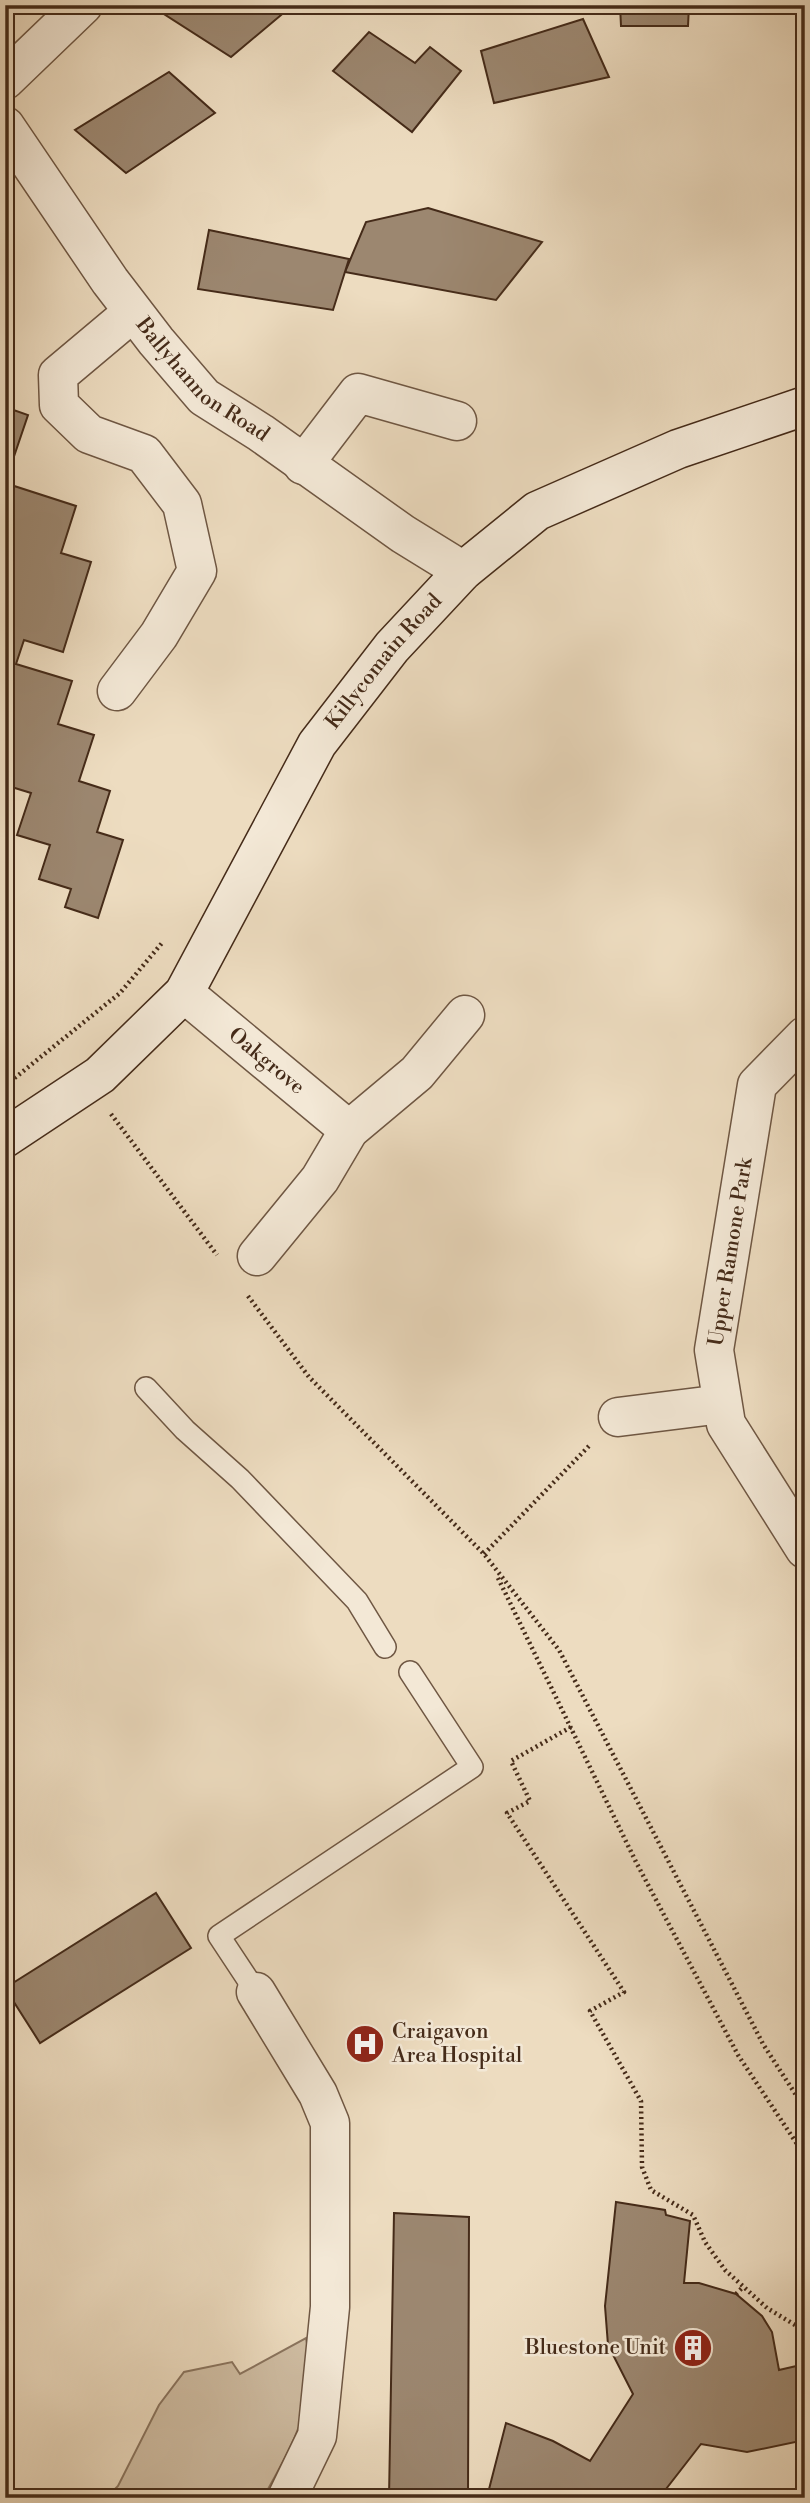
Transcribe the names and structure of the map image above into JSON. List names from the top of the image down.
{
  "streets": {
    "street": [
      "Ballyhannon Road",
      "Killycomain Road",
      "Oakgrove",
      "Upper Ramone Park"
    ]
  },
  "crossings": [
    ["Ballyhannon Road", "Killycomain Road"],
    ["Killycomain Road", "Oakgrove"]
  ],
  "places": {
    "hospital": ["Craigavon Area Hospital"],
    "building": ["Bluestone Unit"]
  }
}
